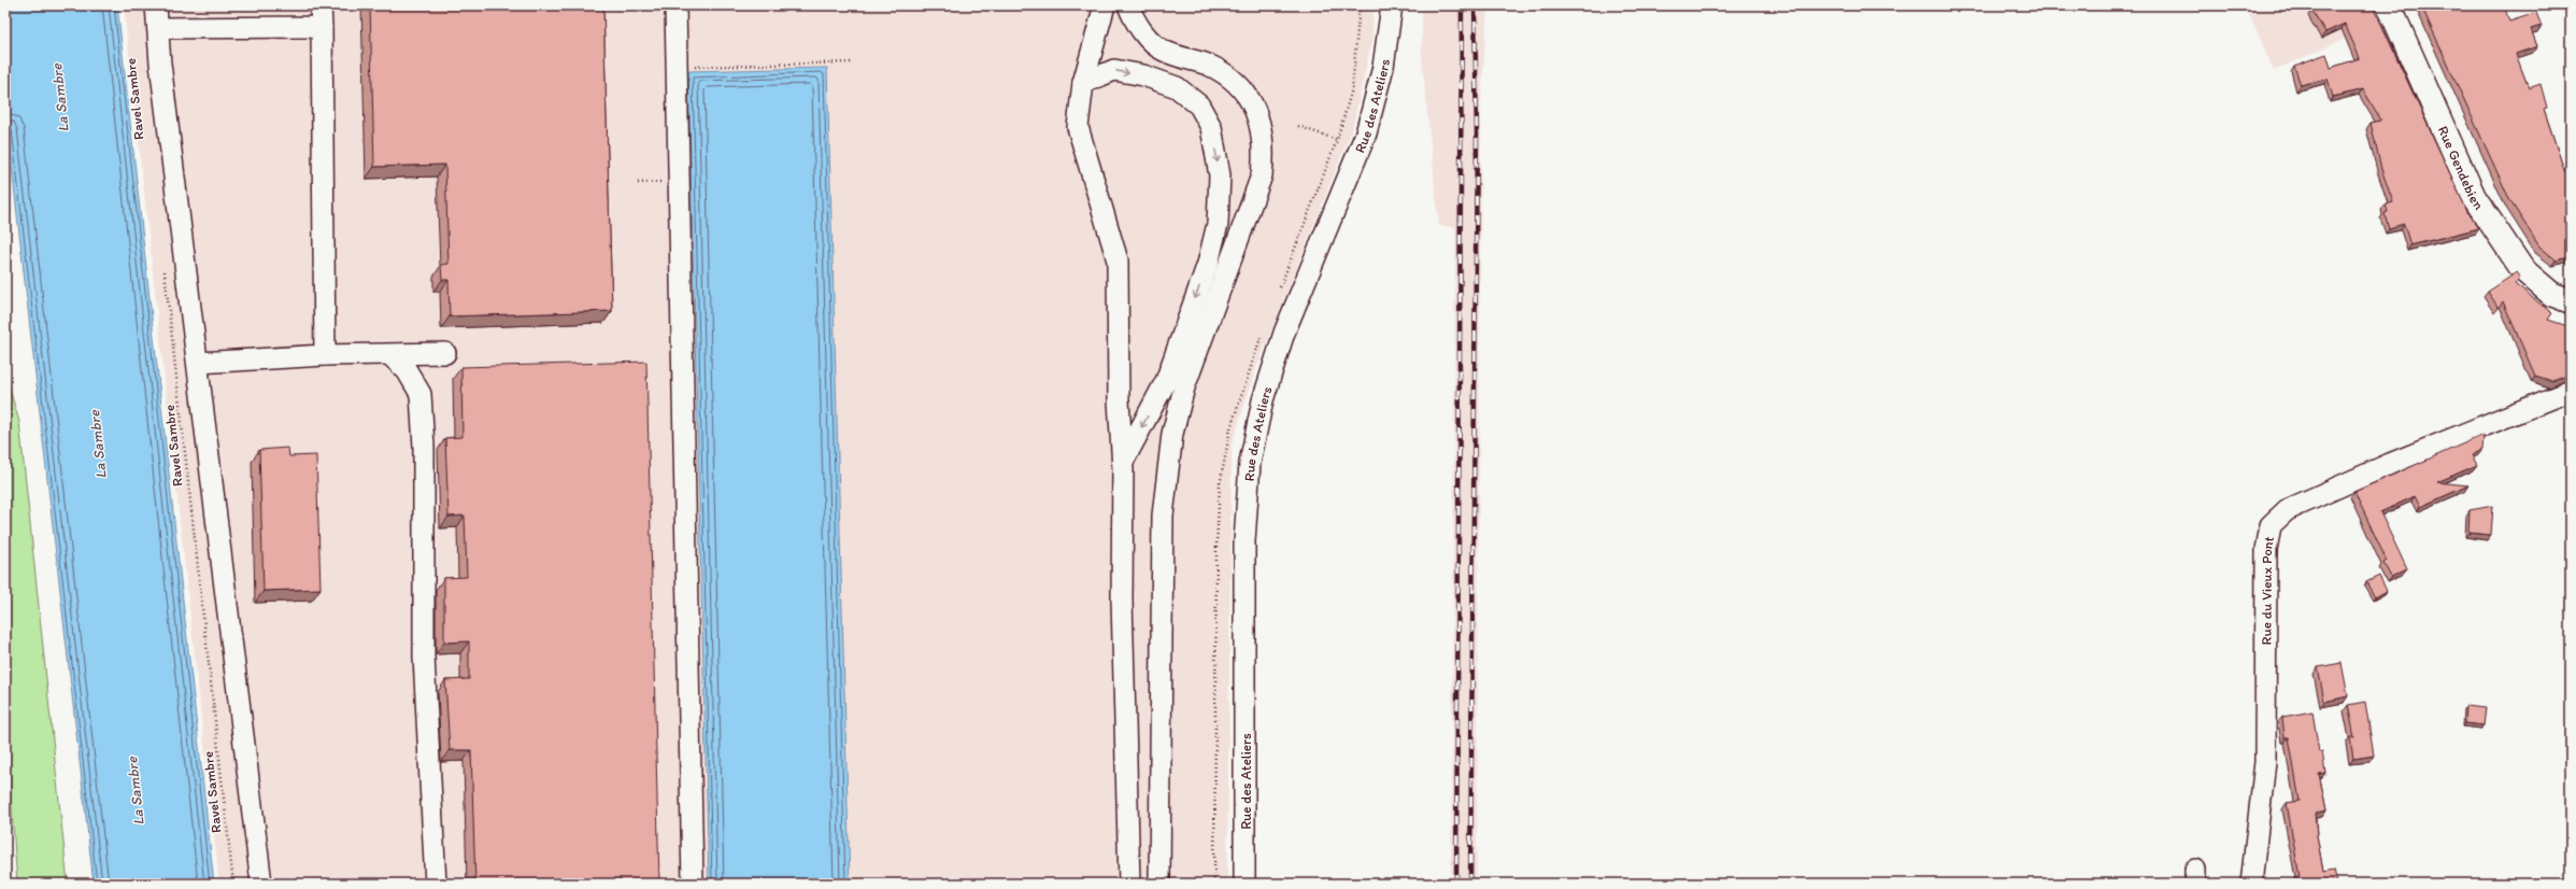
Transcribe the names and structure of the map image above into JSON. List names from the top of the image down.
{
  "streets": {
    "main road": ["Rue Gendebien"],
    "street": ["Rue des Ateliers", "Rue du Vieux Pont"],
    "path": ["Ravel Sambre"]
  },
  "water": ["La Sambre"]
}
